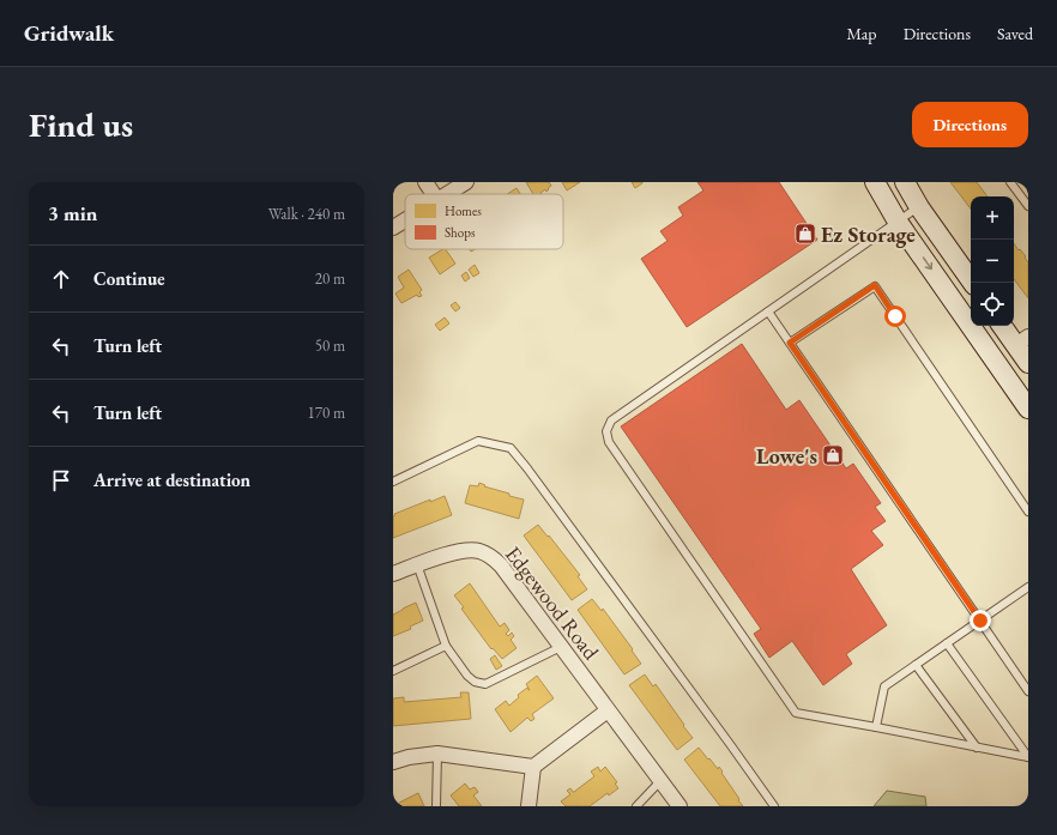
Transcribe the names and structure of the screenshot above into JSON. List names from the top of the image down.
{
  "streets": {
    "street": ["Edgewood Road"]
  },
  "places": {
    "shop": ["Ez Storage", "Lowe's"]
  },
  "legend": ["Homes", "Shops"],
  "page": {
    "header": "Gridwalk",
    "nav": ["Map", "Directions", "Saved"],
    "buttons": "Directions",
    "title": "Find us",
    "heading": ["3 min", "Walk · 240 m"],
    "map_buttons": ["+", "−"],
    "list": [
      ["Continue", "20 m"],
      ["Turn left", "50 m"],
      ["Turn left", "170 m"],
      "Arrive at destination"
    ]
  }
}
